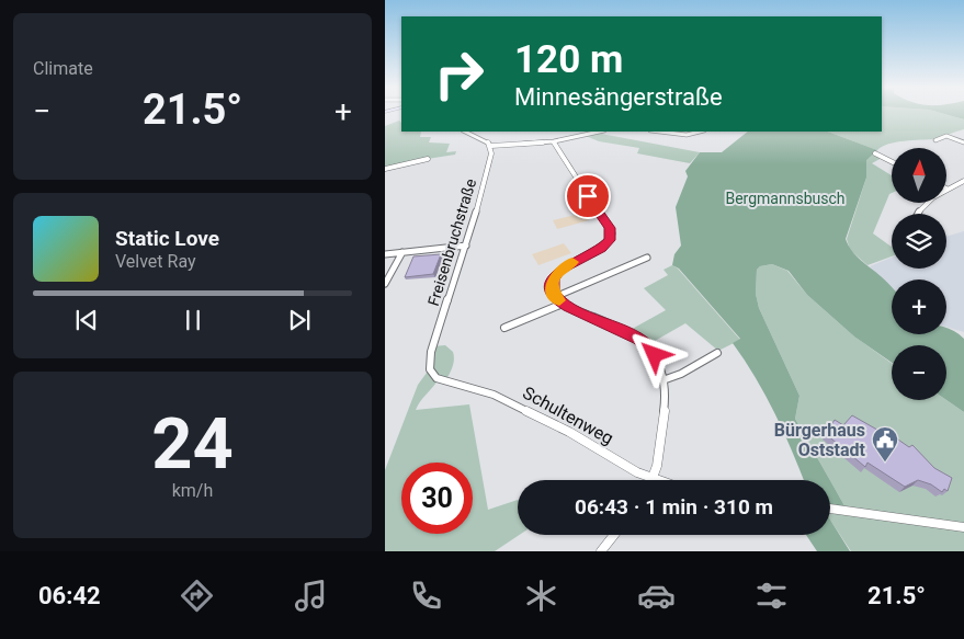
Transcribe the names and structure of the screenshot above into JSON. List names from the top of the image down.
{
  "streets": {
    "street": ["Freisenbruchstraße", "Schultenweg"]
  },
  "crossings": [
    ["Freisenbruchstraße", "Schultenweg"]
  ],
  "parks": ["Bergmannsbusch"],
  "places": {
    "public building": ["Bürgerhaus Oststadt"]
  },
  "north": "top",
  "page": {
    "tile": [
      "Climate",
      ["24", "km/h"]
    ],
    "turn": ["120 m", "Minnesängerstraße"],
    "heat": ["−", "21.5°", "+"],
    "map_buttons": ["+", "−"],
    "song": ["Static Love", "Velvet Ray"],
    "limit": "30",
    "trip": "06:43 · 1 min · 310 m",
    "tabs": ["06:42", "21.5°"]
  }
}
